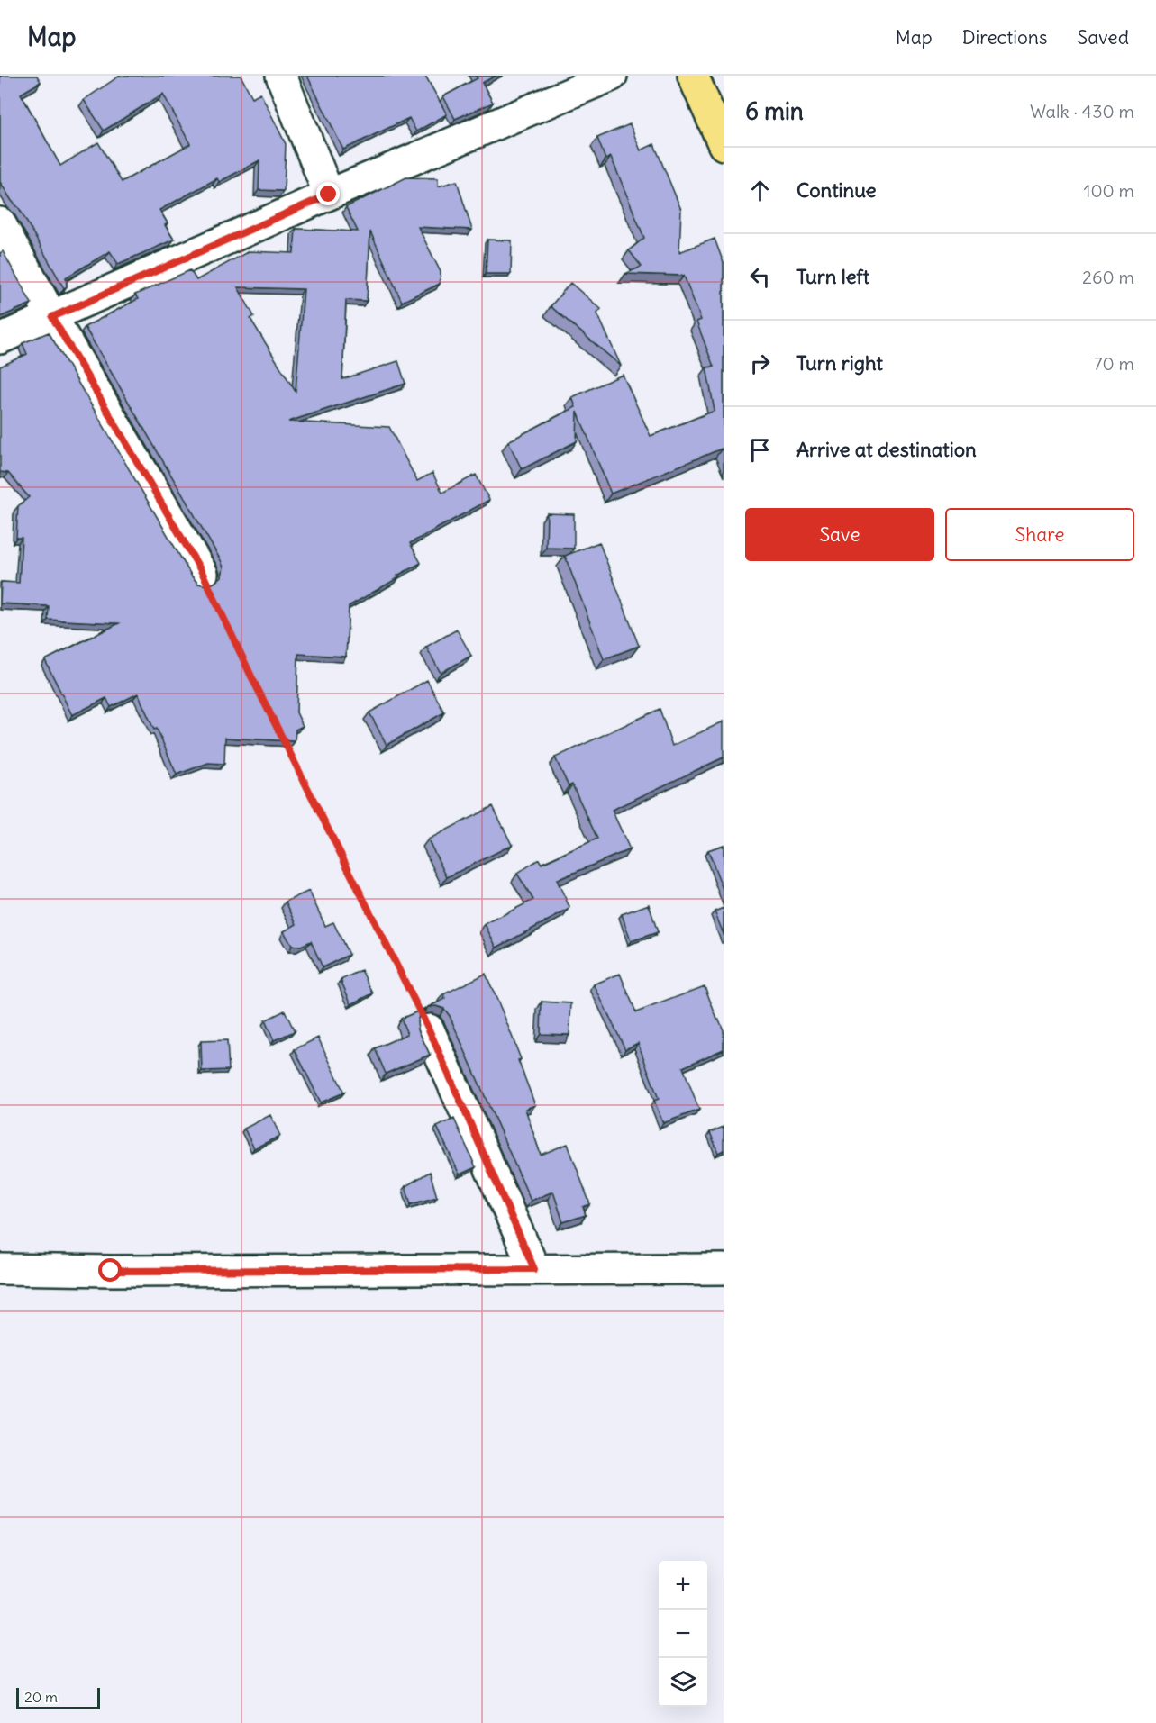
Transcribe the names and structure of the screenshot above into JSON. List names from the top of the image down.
{
  "scale_bar": "20 m",
  "page": {
    "header": "Map",
    "nav": ["Map", "Directions", "Saved"],
    "heading": ["6 min", "Walk · 430 m"],
    "list": [
      ["Continue", "100 m"],
      ["Turn left", "260 m"],
      ["Turn right", "70 m"],
      "Arrive at destination"
    ],
    "buttons": ["Save", "Share"],
    "map_buttons": ["+", "−"],
    "scale": "20 m"
  }
}
